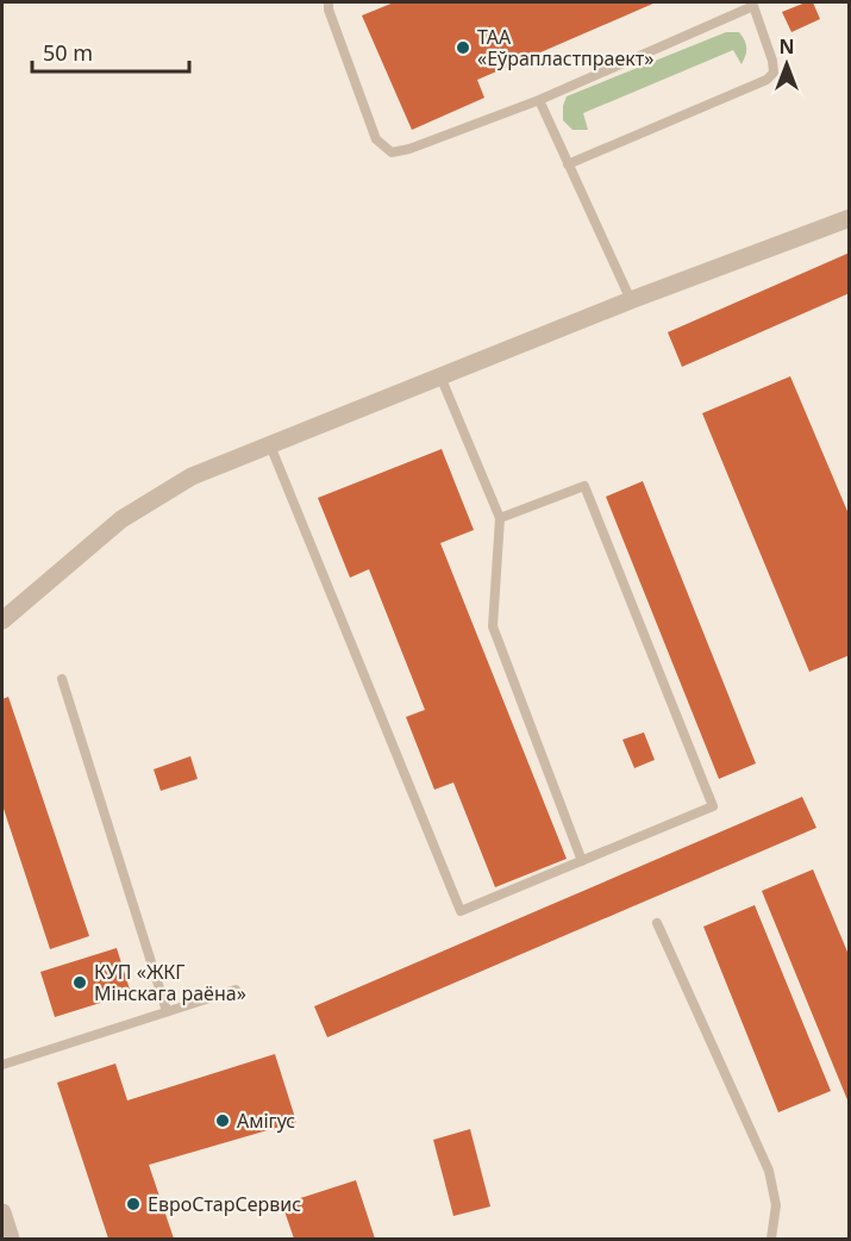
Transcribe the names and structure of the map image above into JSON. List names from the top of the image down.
{
  "places": [
    "ТАА «Еўрапластпраект»",
    "КУП «ЖКГ Мінскага раёна»",
    "Амігус",
    "ЕвроСтарСервис"
  ],
  "scale_bar": "50 m",
  "north": "top"
}
